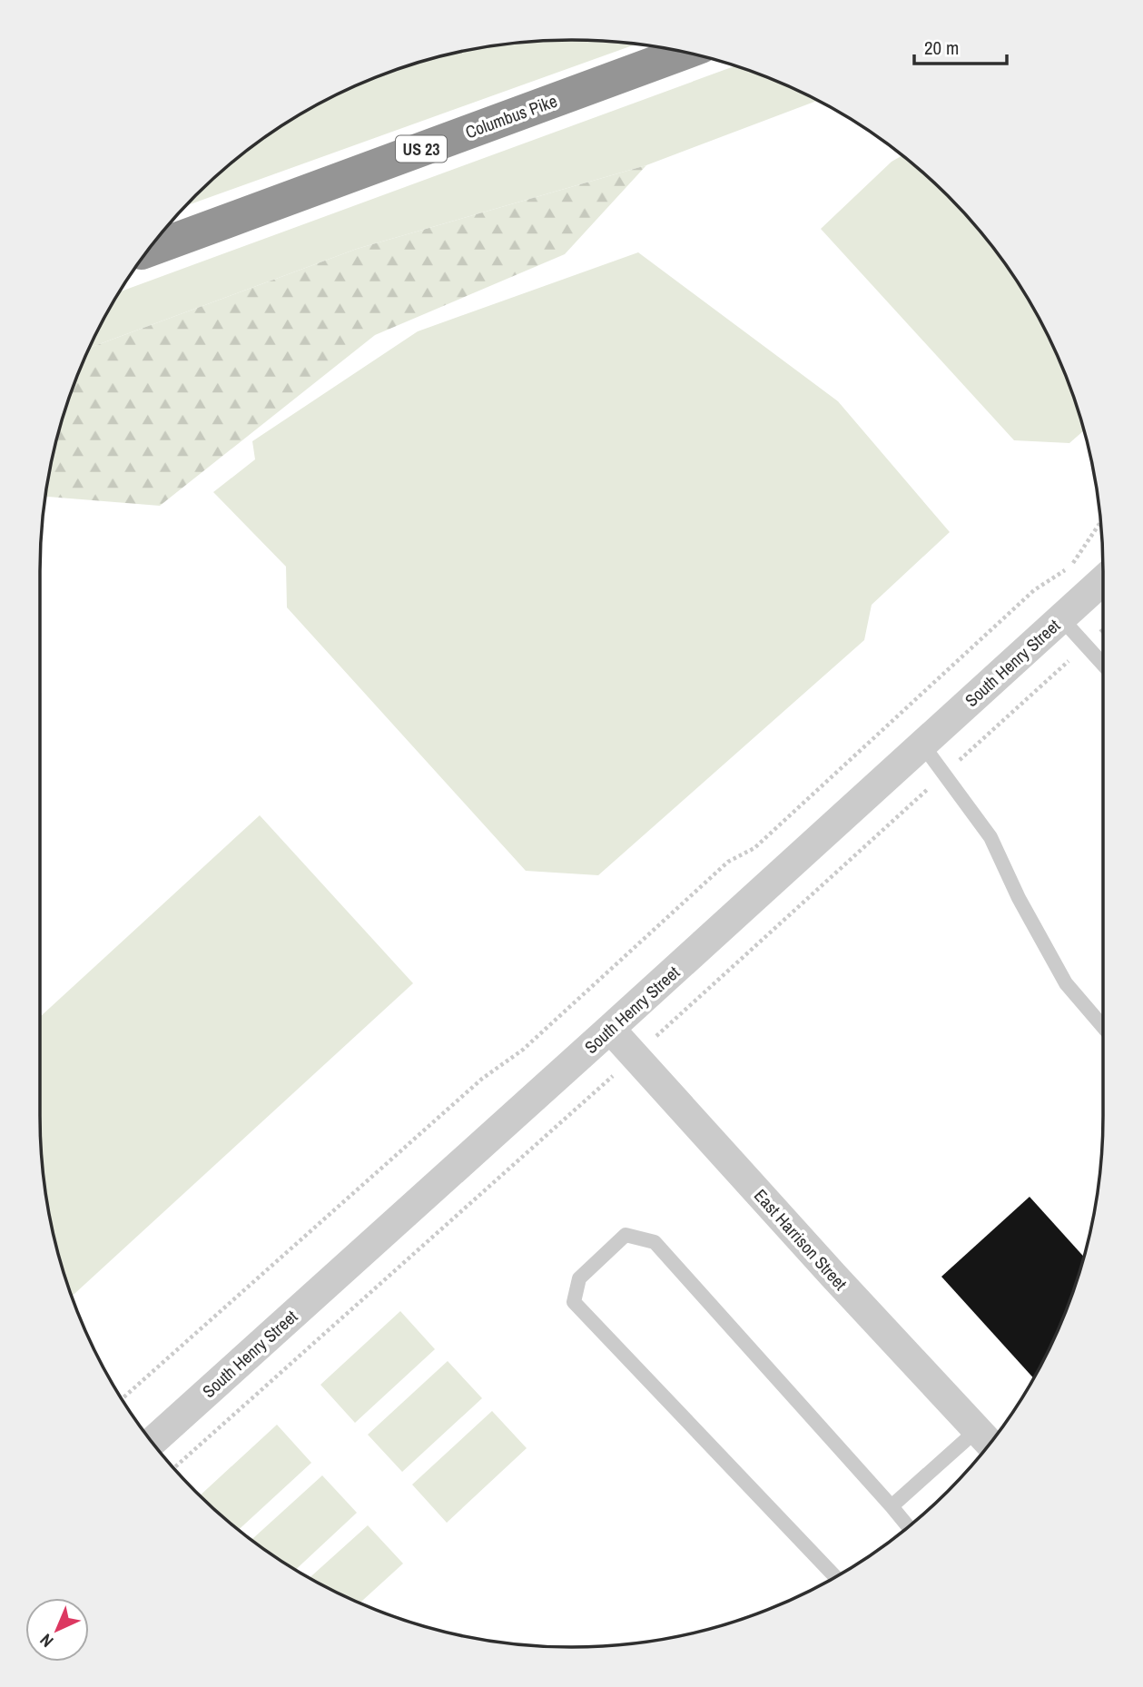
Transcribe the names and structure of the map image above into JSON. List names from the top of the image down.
{
  "streets": {
    "highway": ["Columbus Pike", "US 23"],
    "street": ["South Henry Street", "East Harrison Street"]
  },
  "crossings": [
    ["South Henry Street", "East Harrison Street"]
  ],
  "scale_bar": "20 m",
  "north": "bottom left"
}
